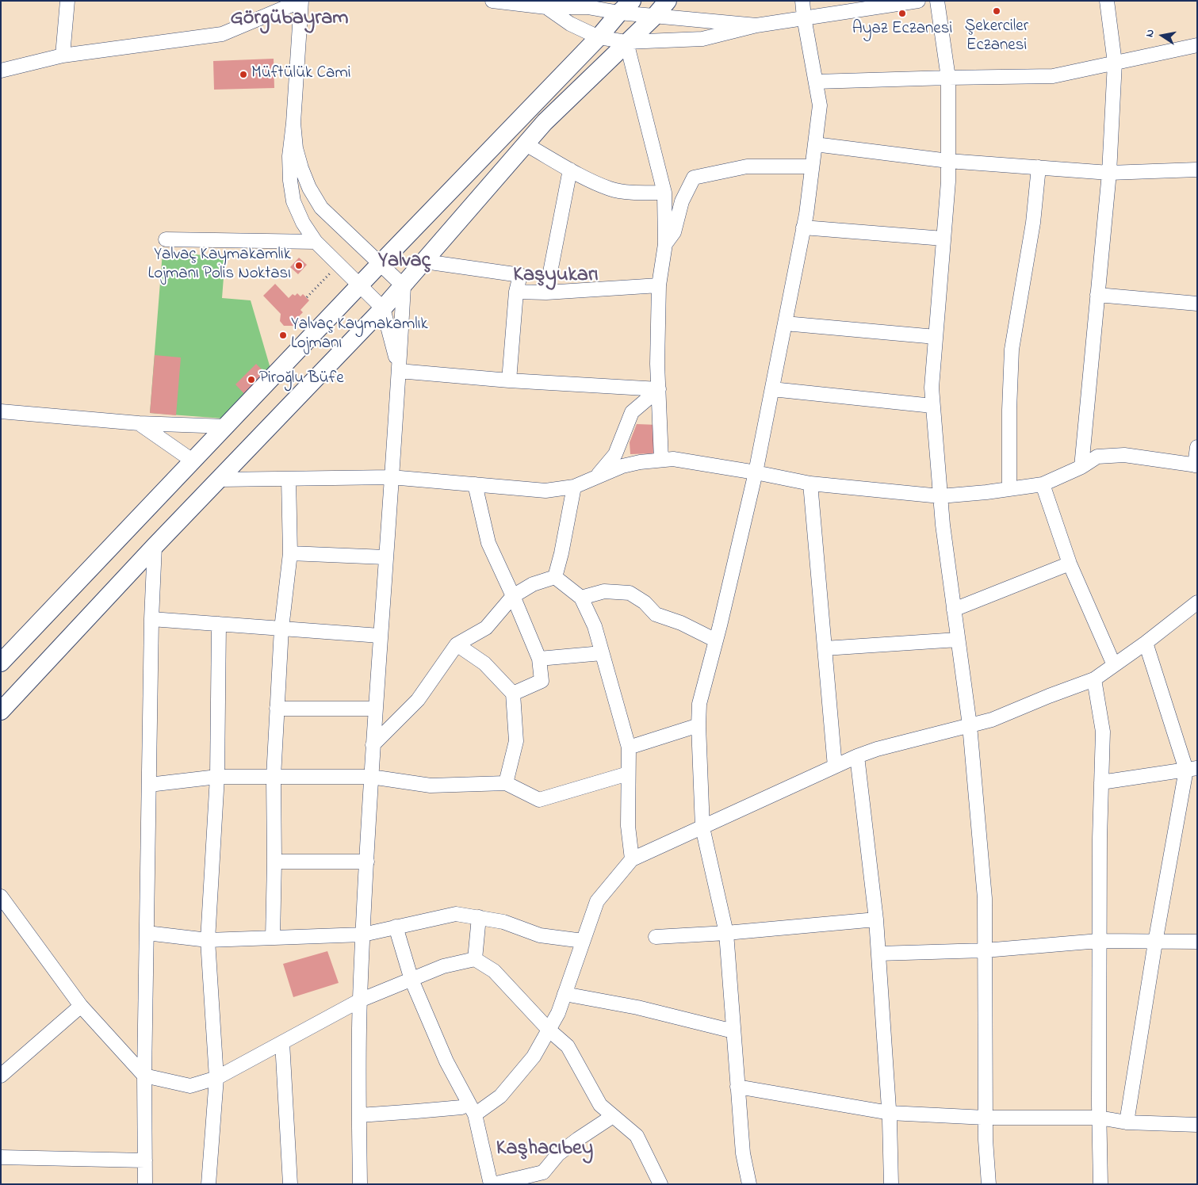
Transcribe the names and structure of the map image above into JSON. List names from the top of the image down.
{
  "districts": [
    "Görgübayram",
    "Yalvaç",
    "Kaşyukarı",
    "Kaşhacıbey"
  ],
  "places": [
    "Şekerciler Eczanesi",
    "Ayaz Eczanesi",
    "Müftülük Cami",
    "Yalvaç Kaymakamlık Lojmanı Polis Noktası",
    "Yalvaç Kaymakamlık Lojmanı",
    "Piroğlu Büfe"
  ],
  "north": "left"
}
